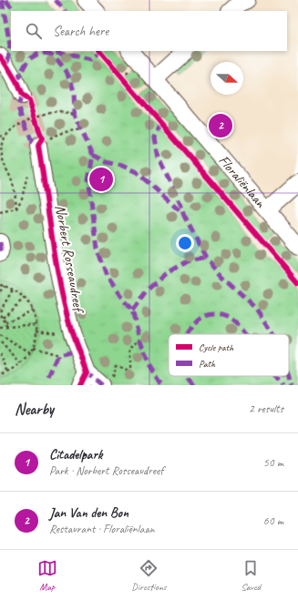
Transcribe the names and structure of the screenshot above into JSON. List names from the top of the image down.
{
  "streets": {
    "street": ["Floraliënlaan", "Norbert Rosseaudreef"]
  },
  "legend": ["Cycle path", "Path"],
  "north": "right",
  "page": {
    "search": "Search here",
    "pins": ["2", "1"],
    "heading": ["Nearby", "2 results"],
    "list": [
      {
        "mark": "1",
        "name": "Citadelpark",
        "note": "Park · Norbert Rosseaudreef",
        "value": "50 m"
      },
      {
        "mark": "2",
        "name": "Jan Van den Bon",
        "note": "Restaurant · Floraliënlaan",
        "value": "60 m"
      }
    ],
    "nav": ["Map", "Directions", "Saved"]
  }
}
